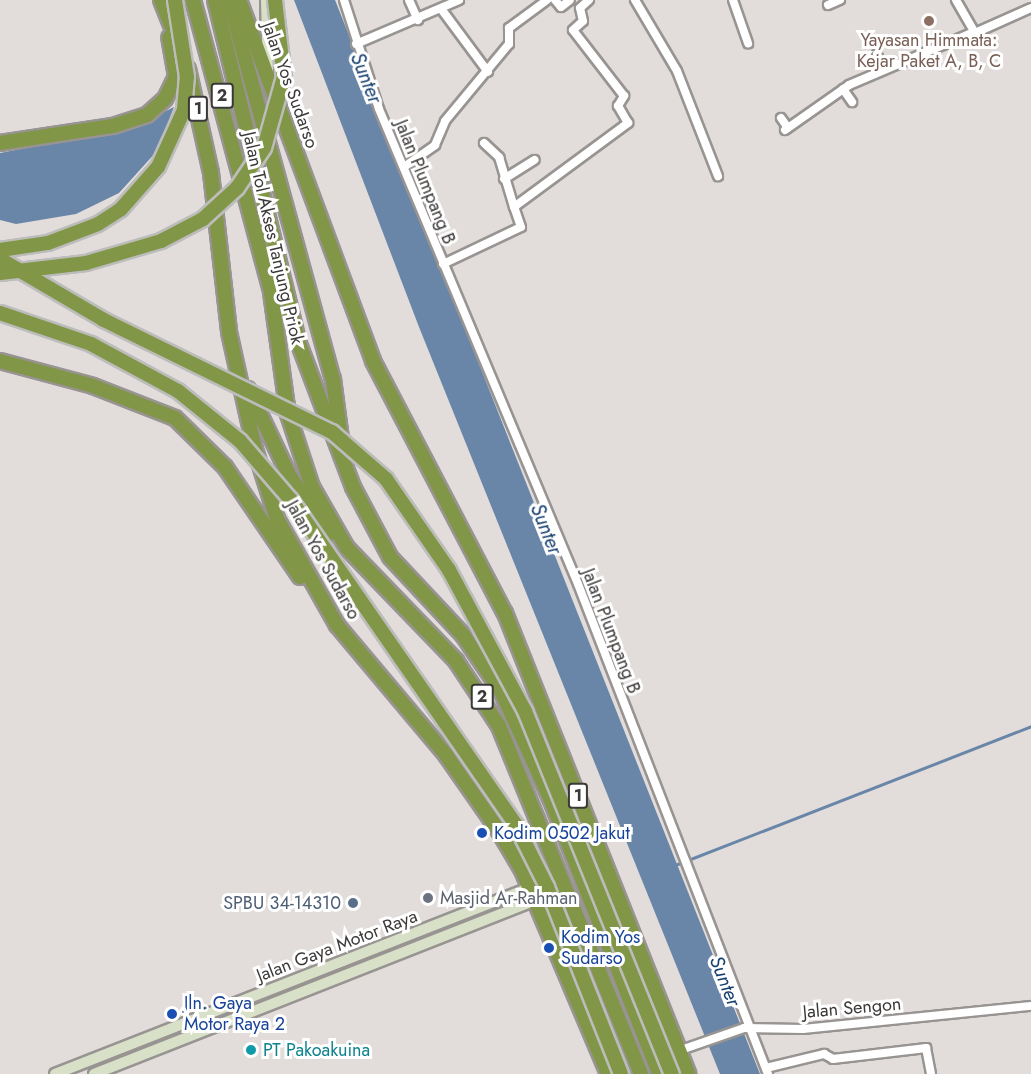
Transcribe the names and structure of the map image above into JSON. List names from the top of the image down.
{
  "streets": {
    "highway": [
      "Jalan Yos Sudarso",
      "2",
      "1",
      "Jalan Tol Akses Tanjung Priok"
    ],
    "street": ["Jalan Plumpang B", "Jalan Gaya Motor Raya", "Jalan Sengon"]
  },
  "crossings": [
    ["Jalan Yos Sudarso", "Jalan Gaya Motor Raya"],
    ["Jalan Yos Sudarso", "Jalan Sengon"],
    ["Jalan Plumpang B", "Jalan Sengon"]
  ],
  "water": ["Sunter"],
  "places": [
    "Yayasan Himmata: Kejar Paket A, B, C",
    "Kodim 0502 Jakut",
    "Masjid Ar-Rahman",
    "SPBU 34-14310",
    "Kodim Yos Sudarso",
    "Jln. Gaya Motor Raya 2",
    "PT Pakoakuina"
  ]
}
